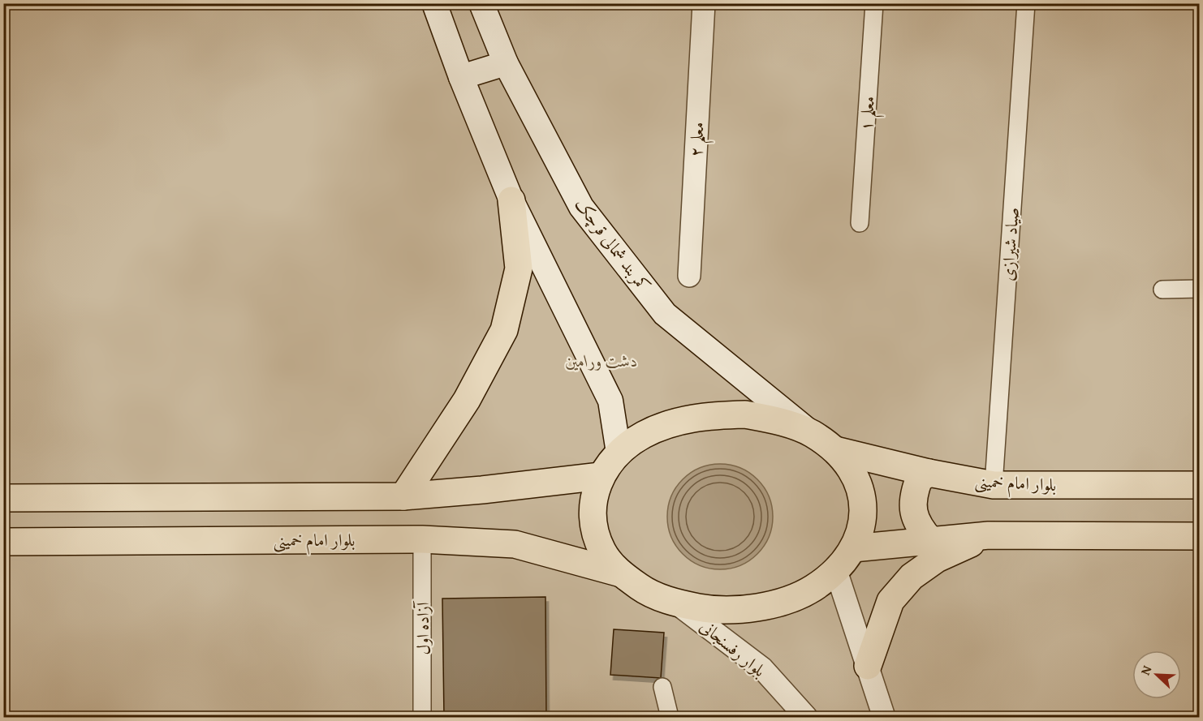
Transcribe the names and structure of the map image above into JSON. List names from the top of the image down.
{
  "streets": {
    "main road": ["کمربند شمالی قرچک", "بلوار امام خمینی"],
    "street": [
      "معلم ۱",
      "معلم ۲",
      "صیاد شیرازی",
      "آزاده اول",
      "بلوار رفسنجانی"
    ]
  },
  "crossings": [
    ["صیاد شیرازی", "بلوار امام خمینی"],
    ["بلوار امام خمینی", "آزاده اول"]
  ],
  "parks": ["دشت ورامین"],
  "north": "top left"
}
